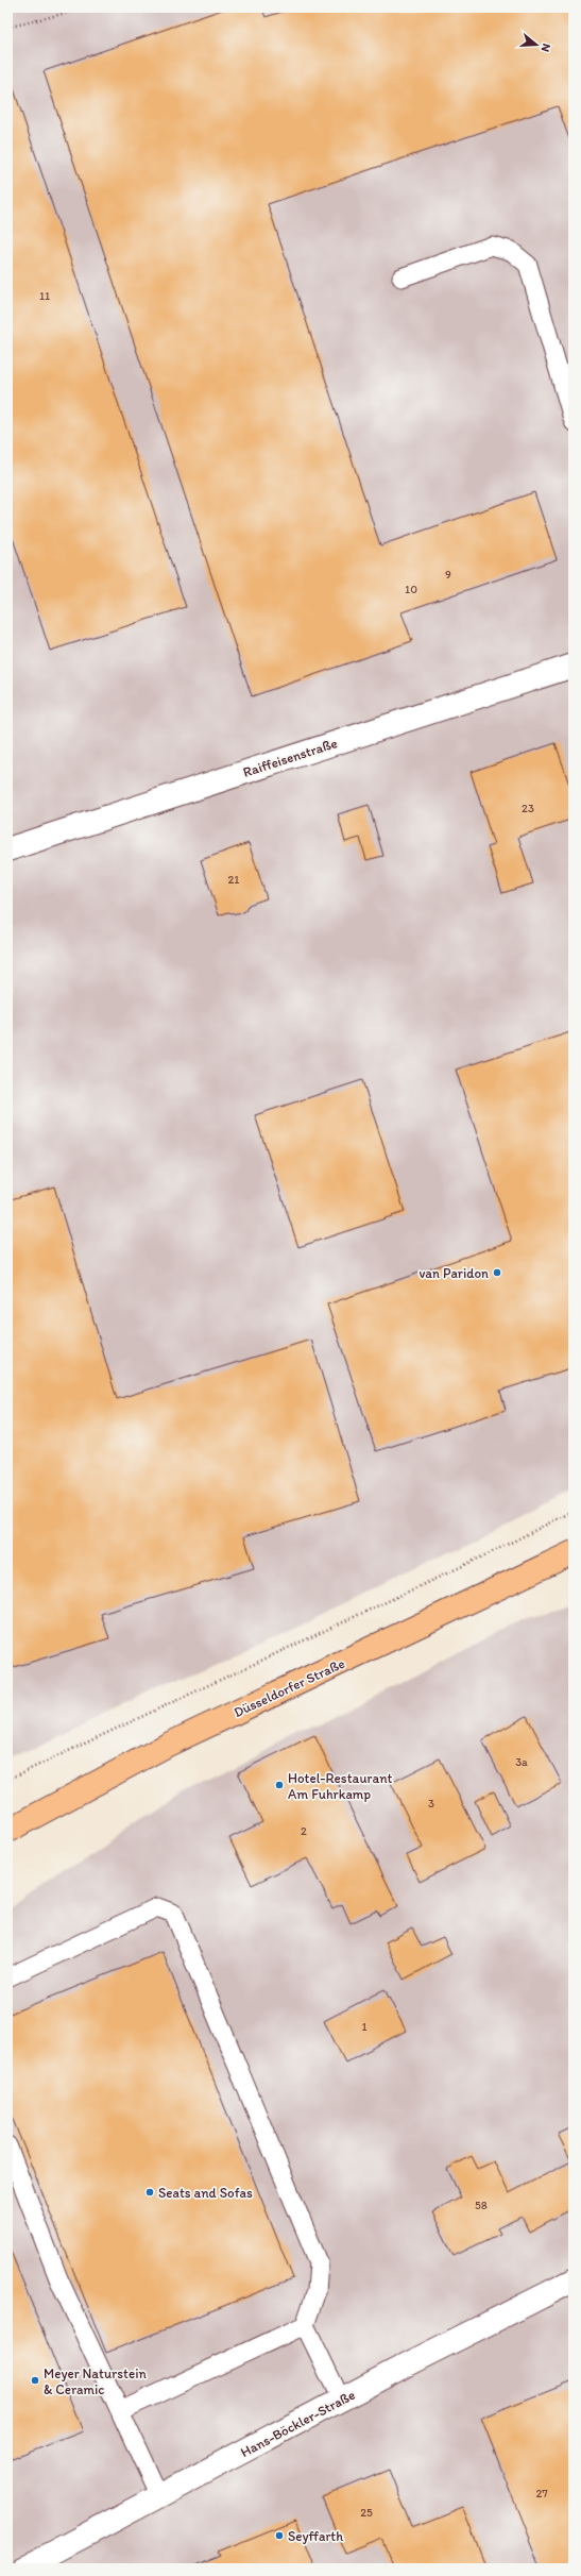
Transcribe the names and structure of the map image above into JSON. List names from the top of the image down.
{
  "streets": {
    "main road": ["Düsseldorfer Straße"],
    "street": ["Raiffeisenstraße", "Hans-Böckler-Straße"]
  },
  "places": [
    "van Paridon",
    "Hotel-Restaurant Am Fuhrkamp",
    "Seats and Sofas",
    "Meyer Naturstein & Ceramic",
    "Seyffarth"
  ],
  "house_numbers": [
    "11",
    "9",
    "10",
    "23",
    "21",
    "3a",
    "3",
    "2",
    "1",
    "58",
    "27",
    "25"
  ],
  "north": "right"
}
